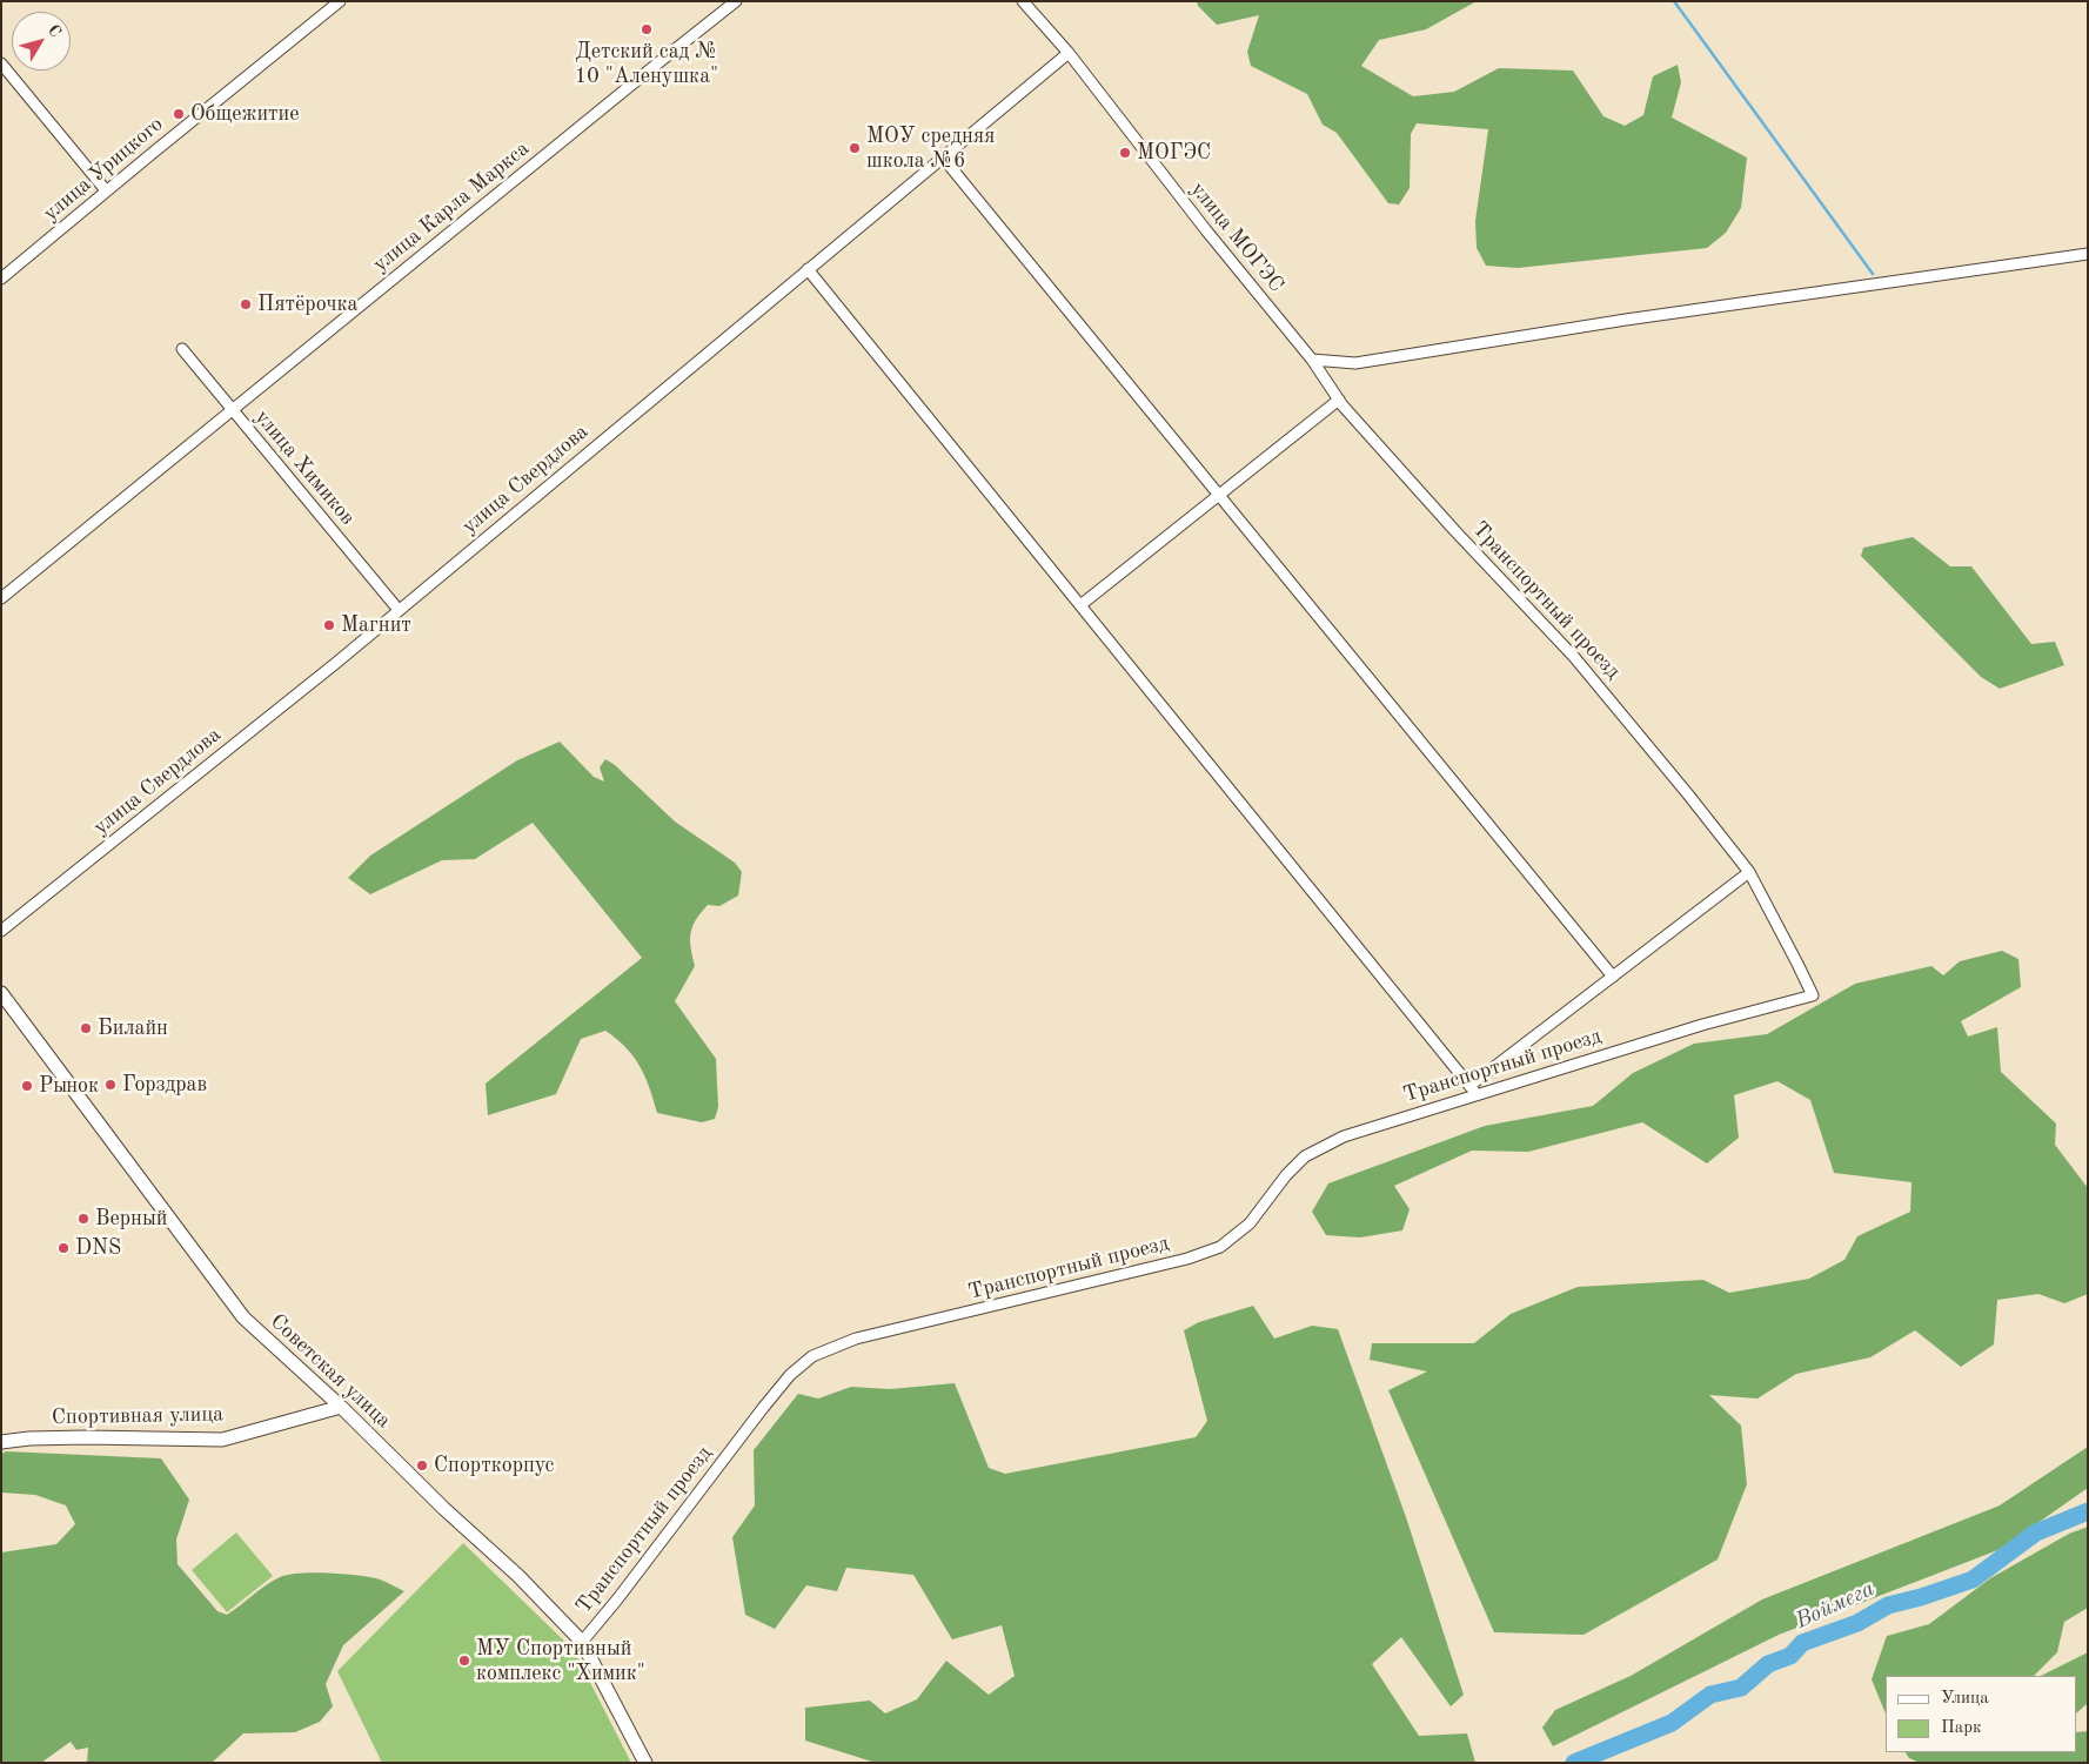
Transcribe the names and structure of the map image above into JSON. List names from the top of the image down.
{
  "streets": {
    "street": [
      "улица Урицкого",
      "улица Карла Маркса",
      "улица МОГЭС",
      "улица Химиков",
      "улица Свердлова",
      "Транспортный проезд",
      "Советская улица",
      "Спортивная улица"
    ]
  },
  "crossings": [
    ["улица Карла Маркса", "улица Химиков"],
    ["улица МОГЭС", "улица Свердлова"],
    ["улица МОГЭС", "Транспортный проезд"],
    ["улица Химиков", "улица Свердлова"],
    ["Транспортный проезд", "Советская улица"],
    ["Советская улица", "Спортивная улица"]
  ],
  "water": ["Воймега"],
  "places": [
    "Детский сад № 10 \"Аленушка\"",
    "Общежитие",
    "МОУ средняя школа №6",
    "МОГЭС",
    "Пятёрочка",
    "Магнит",
    "Билайн",
    "Горздрав",
    "Рынок",
    "Верный",
    "DNS",
    "Спорткорпус",
    "МУ Спортивный комплекс \"Химик\""
  ],
  "legend": ["Улица", "Парк"],
  "north": "top right"
}
